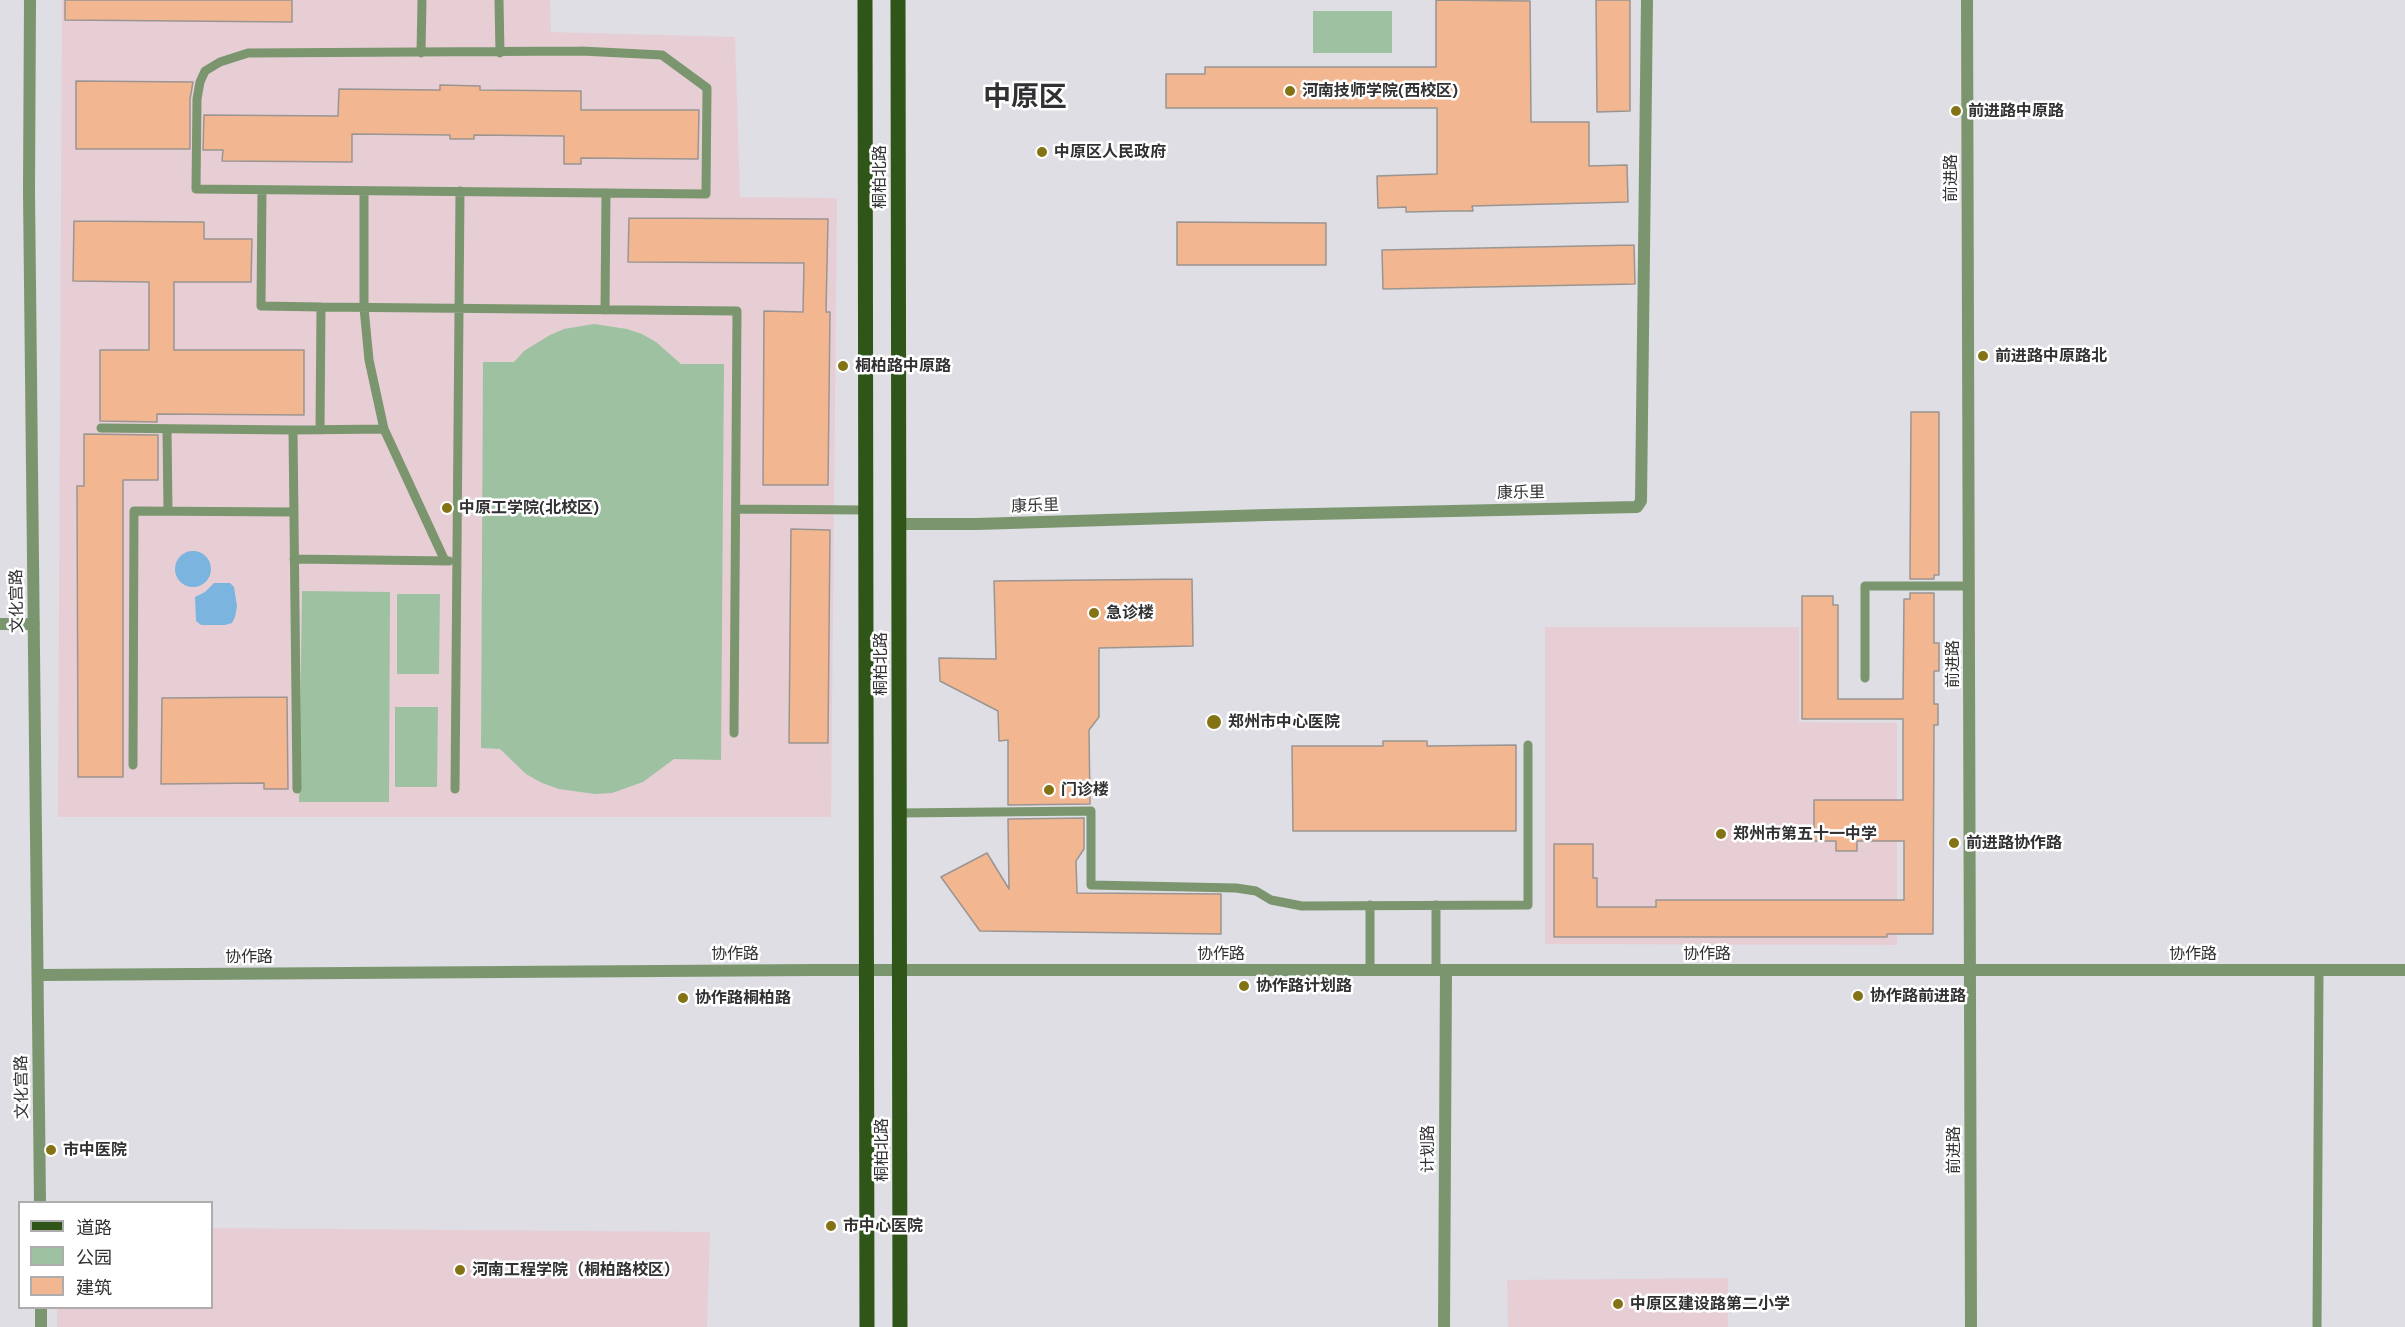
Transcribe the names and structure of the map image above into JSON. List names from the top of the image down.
{
  "streets": {
    "main road": ["桐柏北路"],
    "street": [
      "前进路",
      "康乐里",
      "文化宫路",
      "协作路",
      "计划路"
    ]
  },
  "crossings": [
    ["桐柏北路", "康乐里"],
    ["桐柏北路", "协作路"],
    ["前进路", "协作路"],
    ["文化宫路", "协作路"],
    ["协作路", "计划路"]
  ],
  "districts": ["中原区"],
  "places": [
    "河南技师学院(西校区)",
    "前进路中原路",
    "中原区人民政府",
    "前进路中原路北",
    "桐柏路中原路",
    "中原工学院(北校区)",
    "急诊楼",
    "郑州市中心医院",
    "门诊楼",
    "郑州市第五十一中学",
    "前进路协作路",
    "协作路计划路",
    "协作路前进路",
    "协作路桐柏路",
    "市中医院",
    "市中心医院",
    "河南工程学院（桐柏路校区）",
    "中原区建设路第二小学"
  ],
  "legend": ["道路", "公园", "建筑"]
}
